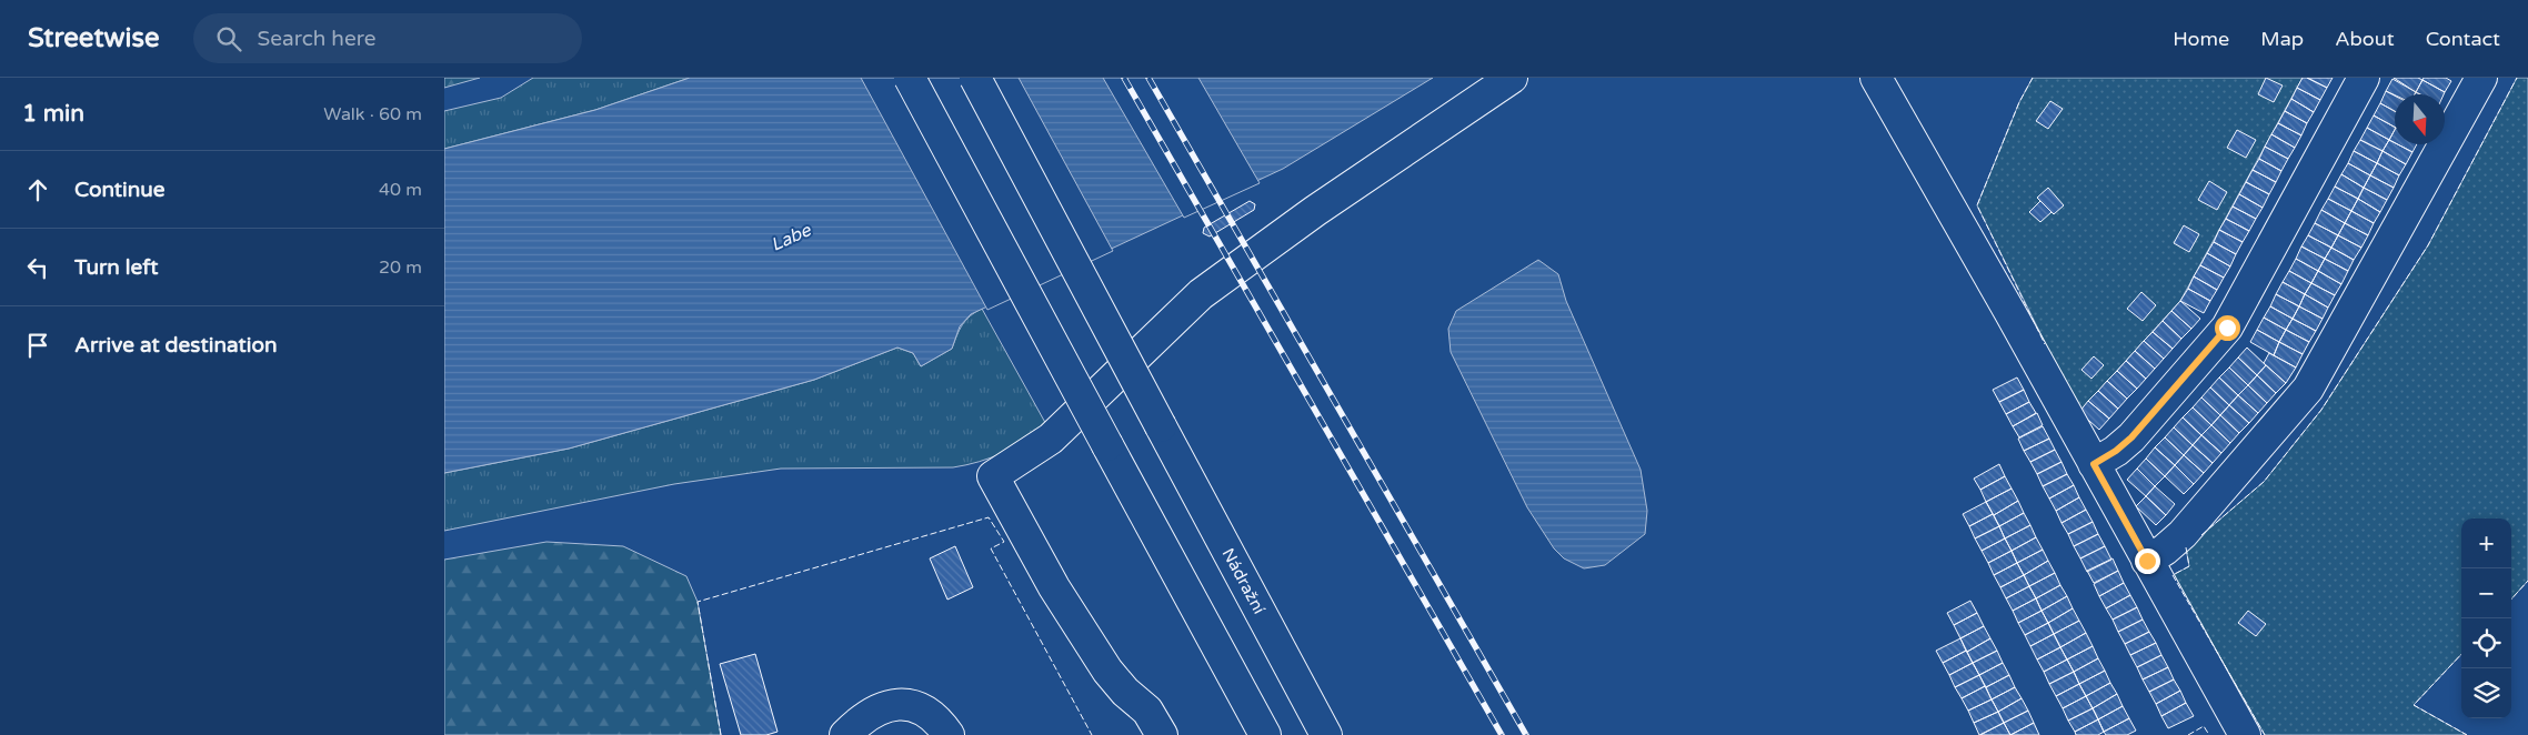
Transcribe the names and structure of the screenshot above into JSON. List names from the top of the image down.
{
  "streets": {
    "main road": ["Nádražní"]
  },
  "water": ["Labe"],
  "north": "bottom",
  "page": {
    "header": "Streetwise",
    "search": "Search here",
    "nav": [
      "Home",
      "Map",
      "About",
      "Contact"
    ],
    "heading": ["1 min", "Walk · 60 m"],
    "list": [
      ["Continue", "40 m"],
      ["Turn left", "20 m"],
      "Arrive at destination"
    ],
    "map_buttons": ["+", "−"]
  }
}
